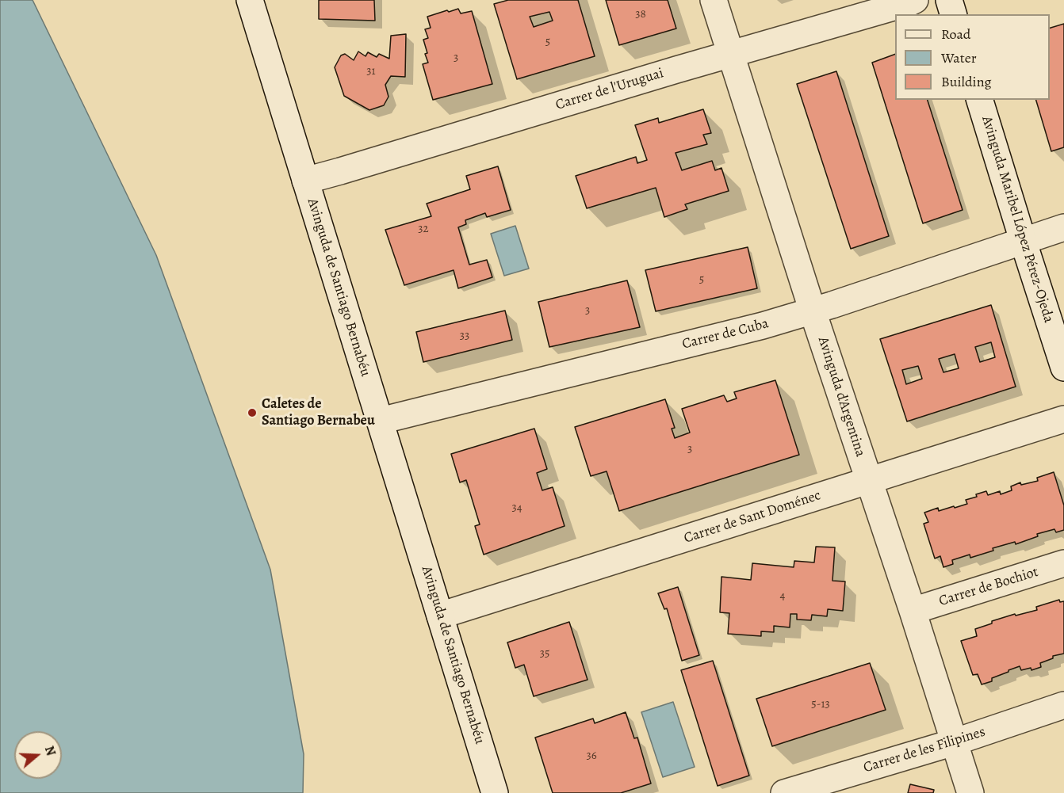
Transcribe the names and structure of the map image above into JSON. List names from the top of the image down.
{
  "streets": {
    "street": [
      "Carrer de l'Uruguai",
      "Avinguda Maribel López Pérez-Ojeda",
      "Avinguda de Santiago Bernabéu",
      "Carrer de Cuba",
      "Avinguda d'Argentina",
      "Carrer de Sant Doménec",
      "Carrer de Bochiot",
      "Carrer de les Filipines"
    ]
  },
  "crossings": [
    ["Carrer de l'Uruguai", "Avinguda de Santiago Bernabéu"],
    ["Carrer de l'Uruguai", "Avinguda d'Argentina"],
    ["Avinguda Maribel López Pérez-Ojeda", "Carrer de Cuba"],
    ["Avinguda de Santiago Bernabéu", "Carrer de Cuba"],
    ["Avinguda de Santiago Bernabéu", "Carrer de Sant Doménec"],
    ["Carrer de Cuba", "Avinguda d'Argentina"],
    ["Avinguda d'Argentina", "Carrer de Sant Doménec"],
    ["Avinguda d'Argentina", "Carrer de Bochiot"],
    ["Avinguda d'Argentina", "Carrer de les Filipines"]
  ],
  "places": ["Caletes de Santiago Bernabeu"],
  "house_numbers": [
    "38",
    "5",
    "3",
    "31",
    "32",
    "5",
    "3",
    "33",
    "3",
    "34",
    "4",
    "35",
    "5-13",
    "36"
  ],
  "legend": ["Road", "Water", "Building"],
  "north": "right"
}
